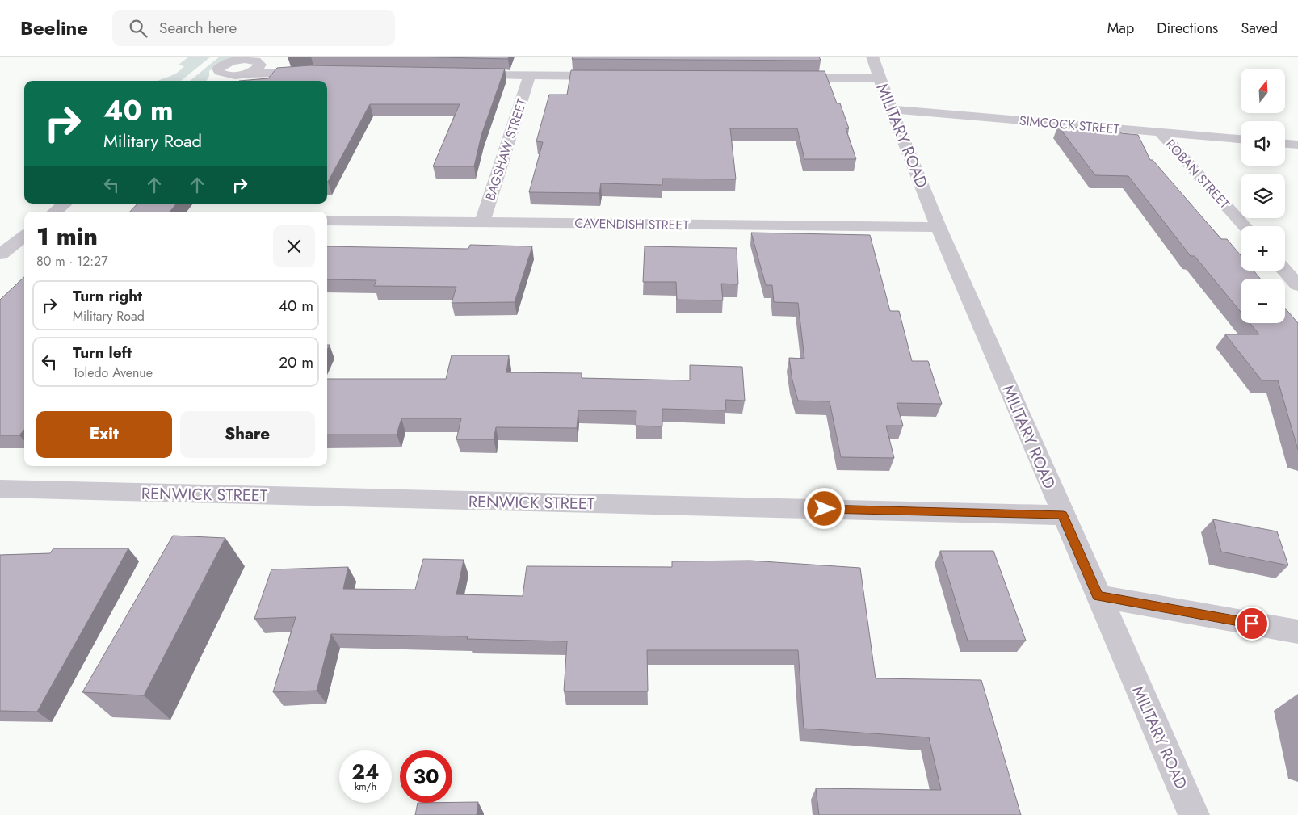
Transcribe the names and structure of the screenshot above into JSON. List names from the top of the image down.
{
  "streets": {
    "street": [
      "SIMCOCK STREET",
      "MILITARY ROAD",
      "BAGSHAW STREET",
      "ROBAN STREET",
      "CAVENDISH STREET",
      "RENWICK STREET"
    ]
  },
  "crossings": [
    ["SIMCOCK STREET", "MILITARY ROAD"],
    ["SIMCOCK STREET", "ROBAN STREET"],
    ["MILITARY ROAD", "CAVENDISH STREET"],
    ["MILITARY ROAD", "RENWICK STREET"],
    ["BAGSHAW STREET", "CAVENDISH STREET"]
  ],
  "north": "top",
  "page": {
    "header": "Beeline",
    "search": "Search here",
    "nav": ["Map", "Directions", "Saved"],
    "map_buttons": ["+", "−"],
    "turn": ["40 m", "Military Road"],
    "heading": ["1 min", "80 m · 12:27"],
    "list": [
      {
        "name": "Turn right",
        "note": "Military Road",
        "value": "40 m"
      },
      {
        "name": "Turn left",
        "note": "Toledo Avenue",
        "value": "20 m"
      }
    ],
    "buttons": ["Exit", "Share"],
    "speed": "24 km/h",
    "limit": "30"
  }
}
